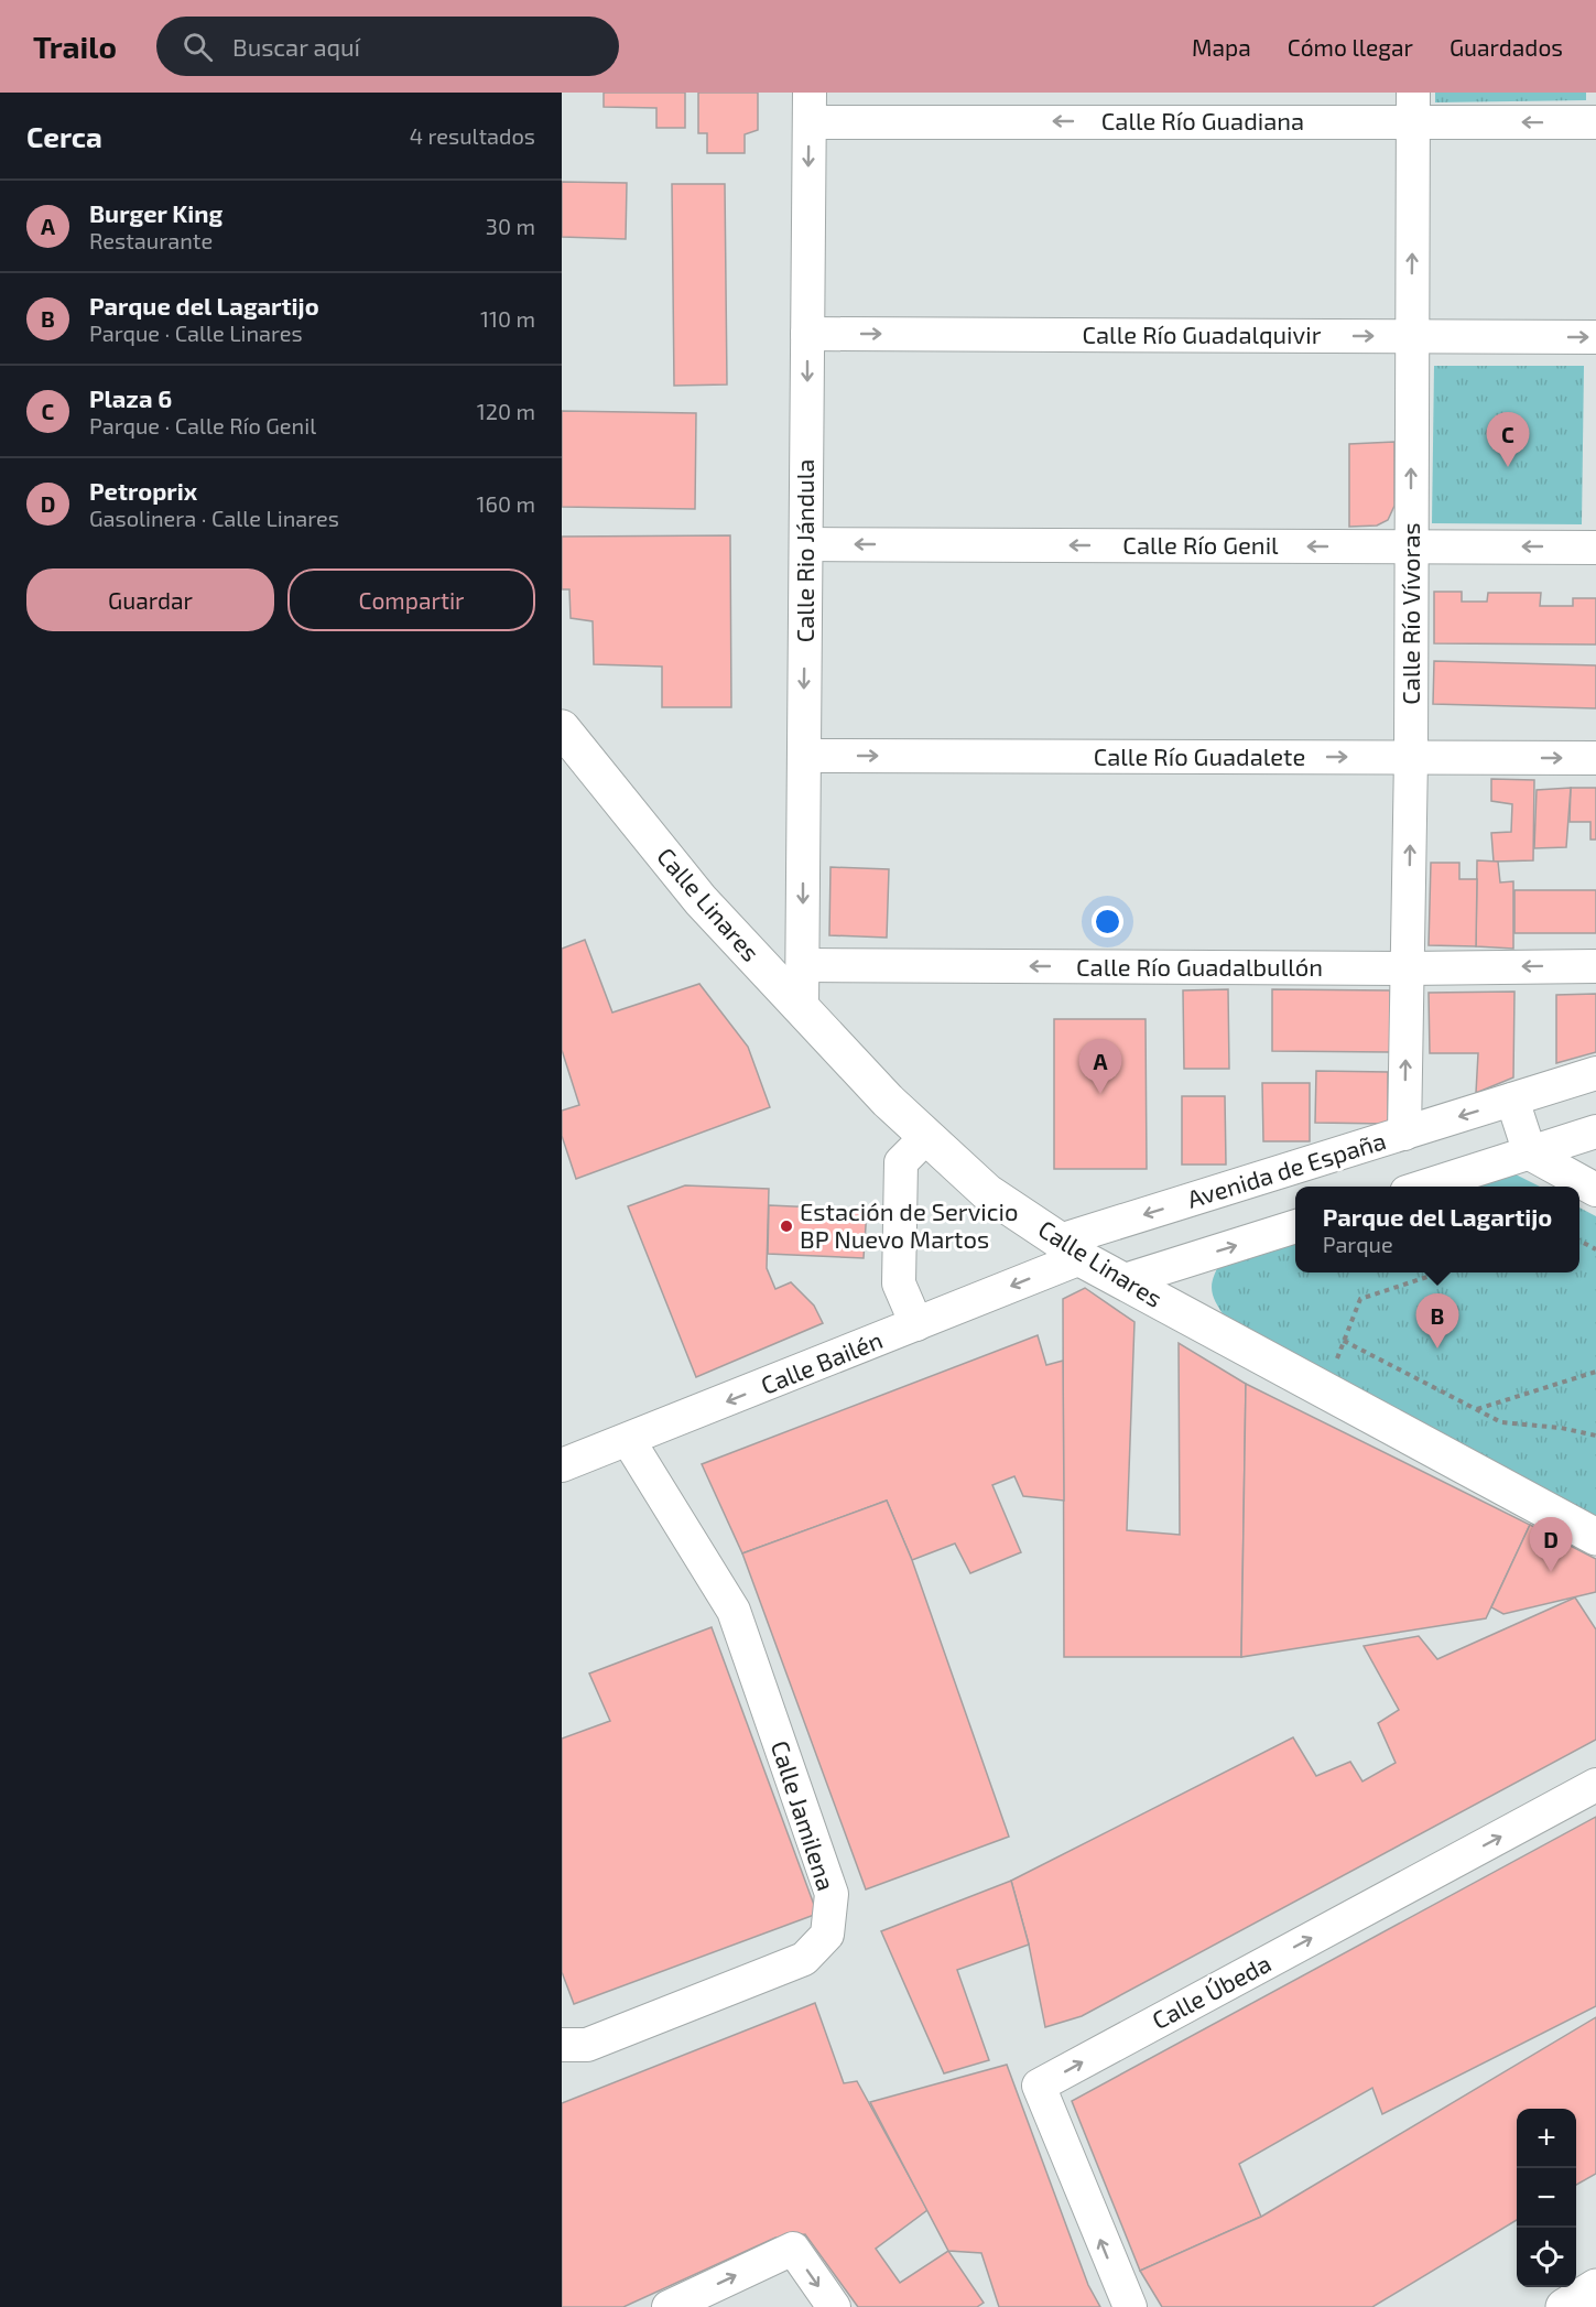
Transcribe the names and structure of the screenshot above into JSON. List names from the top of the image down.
{
  "streets": {
    "main road": ["Calle Linares"],
    "street": [
      "Calle Río Guadiana",
      "Calle Río Guadalquivir",
      "Calle Río Genil",
      "Calle Rio Jándula",
      "Calle Río Vívoras",
      "Calle Río Guadalete",
      "Calle Río Guadalbullón",
      "Avenida de España",
      "Calle Bailén",
      "Calle Jamilena",
      "Calle Úbeda"
    ]
  },
  "crossings": [
    ["Calle Río Guadiana", "Calle Rio Jándula"],
    ["Calle Río Guadiana", "Calle Río Vívoras"],
    ["Calle Río Guadalquivir", "Calle Rio Jándula"],
    ["Calle Río Guadalquivir", "Calle Río Vívoras"],
    ["Calle Río Genil", "Calle Rio Jándula"],
    ["Calle Río Genil", "Calle Río Vívoras"],
    ["Calle Rio Jándula", "Calle Río Guadalete"],
    ["Calle Rio Jándula", "Calle Linares"],
    ["Calle Rio Jándula", "Calle Río Guadalbullón"],
    ["Calle Río Vívoras", "Calle Río Guadalete"],
    ["Calle Río Vívoras", "Calle Río Guadalbullón"],
    ["Calle Río Vívoras", "Avenida de España"],
    ["Calle Linares", "Avenida de España"],
    ["Calle Linares", "Calle Bailén"],
    ["Avenida de España", "Calle Bailén"],
    ["Calle Bailén", "Calle Jamilena"]
  ],
  "one_way": [
    "Calle Río Guadiana",
    "Calle Río Guadalquivir",
    "Calle Río Genil",
    "Calle Rio Jándula",
    "Calle Río Vívoras",
    "Calle Río Guadalete",
    "Calle Bailén",
    "Calle Úbeda"
  ],
  "places": ["Estación de Servicio BP Nuevo Martos"],
  "page": {
    "header": "Trailo",
    "search": "Buscar aquí",
    "nav": ["Mapa", "Cómo llegar", "Guardados"],
    "heading": ["Cerca", "4 resultados"],
    "list": [
      {
        "mark": "A",
        "name": "Burger King",
        "note": "Restaurante",
        "value": "30 m"
      },
      {
        "mark": "B",
        "name": "Parque del Lagartijo",
        "note": "Parque · Calle Linares",
        "value": "110 m"
      },
      {
        "mark": "C",
        "name": "Plaza 6",
        "note": "Parque · Calle Río Genil",
        "value": "120 m"
      },
      {
        "mark": "D",
        "name": "Petroprix",
        "note": "Gasolinera · Calle Linares",
        "value": "160 m"
      }
    ],
    "pins": [
      "C",
      "A",
      "B",
      "D"
    ],
    "buttons": ["Guardar", "Compartir"],
    "popup": ["Parque del Lagartijo", "Parque"],
    "map_buttons": ["+", "−"]
  }
}
